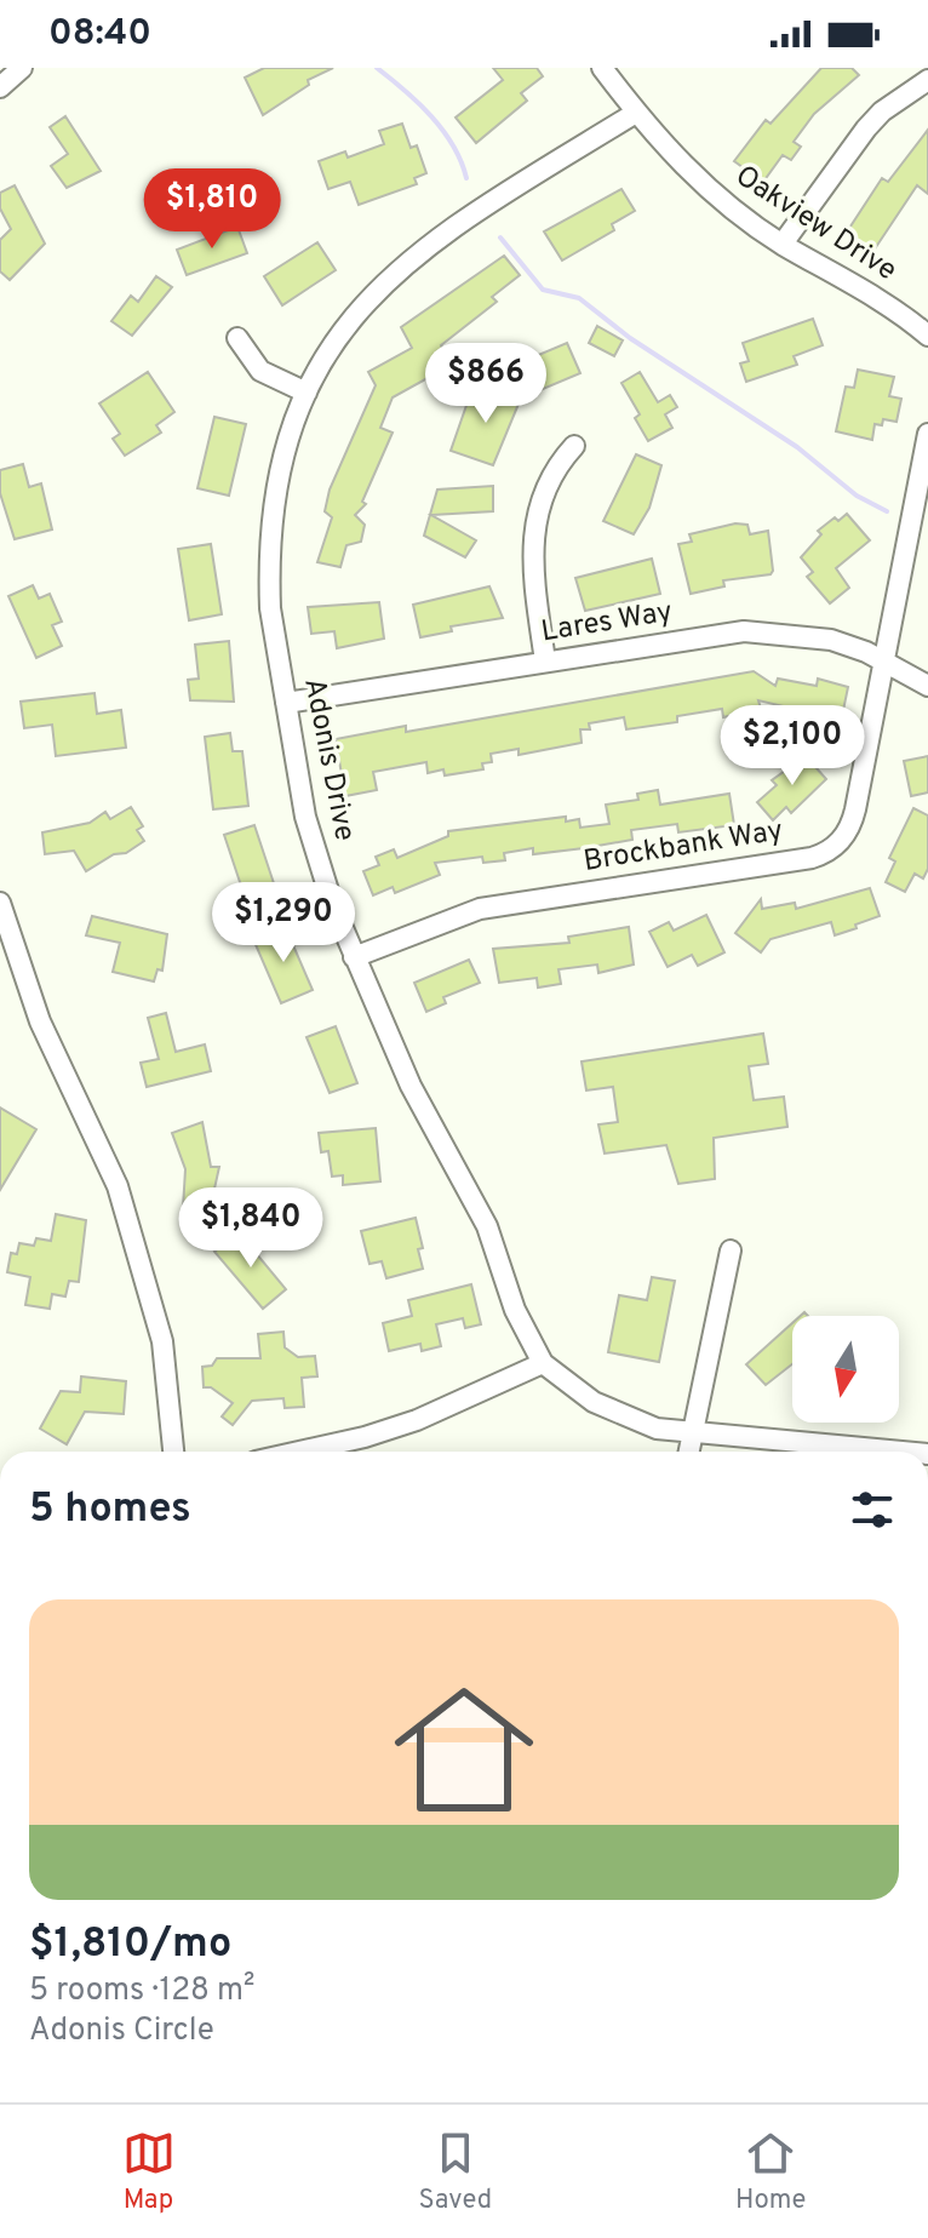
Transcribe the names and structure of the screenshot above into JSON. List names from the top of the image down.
{
  "streets": {
    "street": [
      "Oakview Drive",
      "Lares Way",
      "Adonis Drive",
      "Brockbank Way"
    ]
  },
  "crossings": [
    ["Oakview Drive", "Adonis Drive"],
    ["Lares Way", "Adonis Drive"],
    ["Lares Way", "Brockbank Way"],
    ["Adonis Drive", "Brockbank Way"]
  ],
  "north": "bottom",
  "page": {
    "status": "08:40",
    "price": [
      "$1,810",
      "$866",
      "$2,100",
      "$1,290",
      "$1,840"
    ],
    "heading": "5 homes",
    "list": [
      {
        "name": "$1,810/mo",
        "note": "5 rooms · 128 m² · Adonis Circle"
      }
    ],
    "tabs": ["Map", "Saved", "Home"]
  }
}
